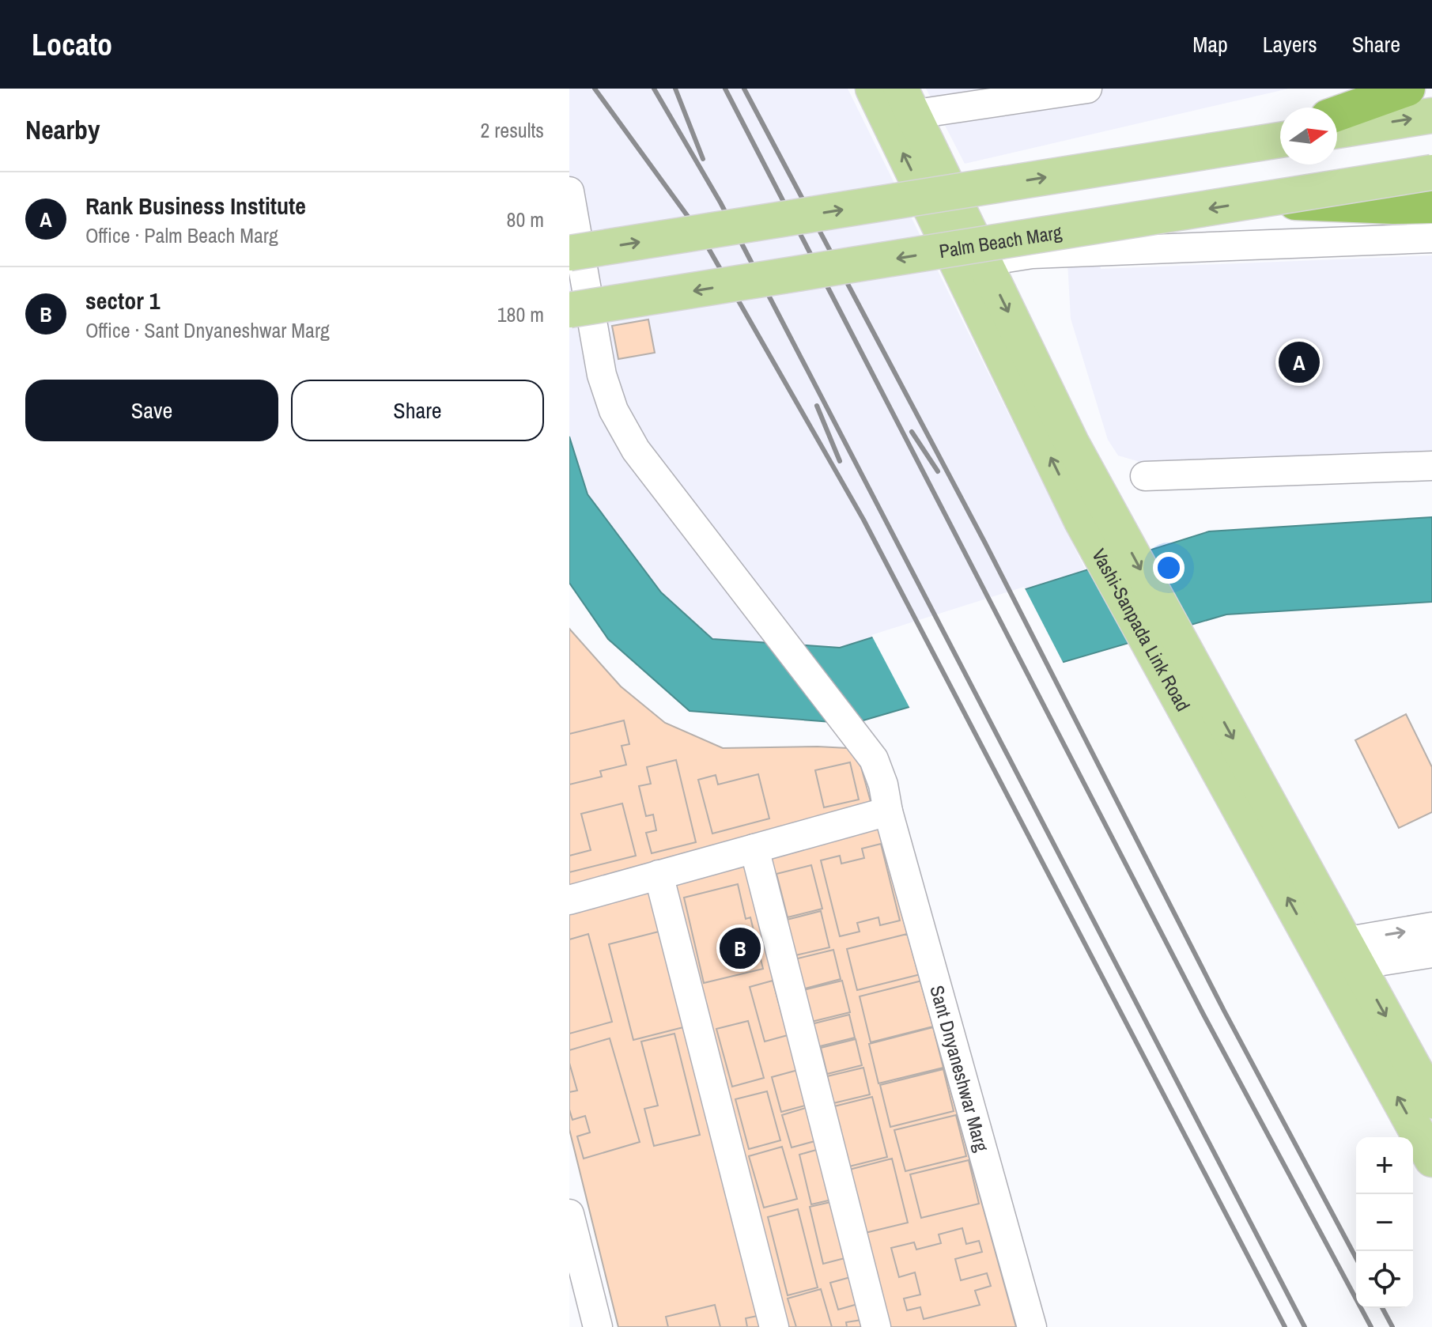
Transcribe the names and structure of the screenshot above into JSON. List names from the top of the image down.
{
  "streets": {
    "main road": ["Palm Beach Marg", "Vashi-Sanpada Link Road"],
    "street": ["Sant Dnyaneshwar Marg"]
  },
  "north": "right",
  "page": {
    "header": "Locato",
    "nav": ["Map", "Layers", "Share"],
    "heading": ["Nearby", "2 results"],
    "list": [
      {
        "mark": "A",
        "name": "Rank Business Institute",
        "note": "Office · Palm Beach Marg",
        "value": "80 m"
      },
      {
        "mark": "B",
        "name": "sector 1",
        "note": "Office · Sant Dnyaneshwar Marg",
        "value": "180 m"
      }
    ],
    "pins": ["A", "B"],
    "buttons": ["Save", "Share"],
    "map_buttons": ["+", "−"]
  }
}
